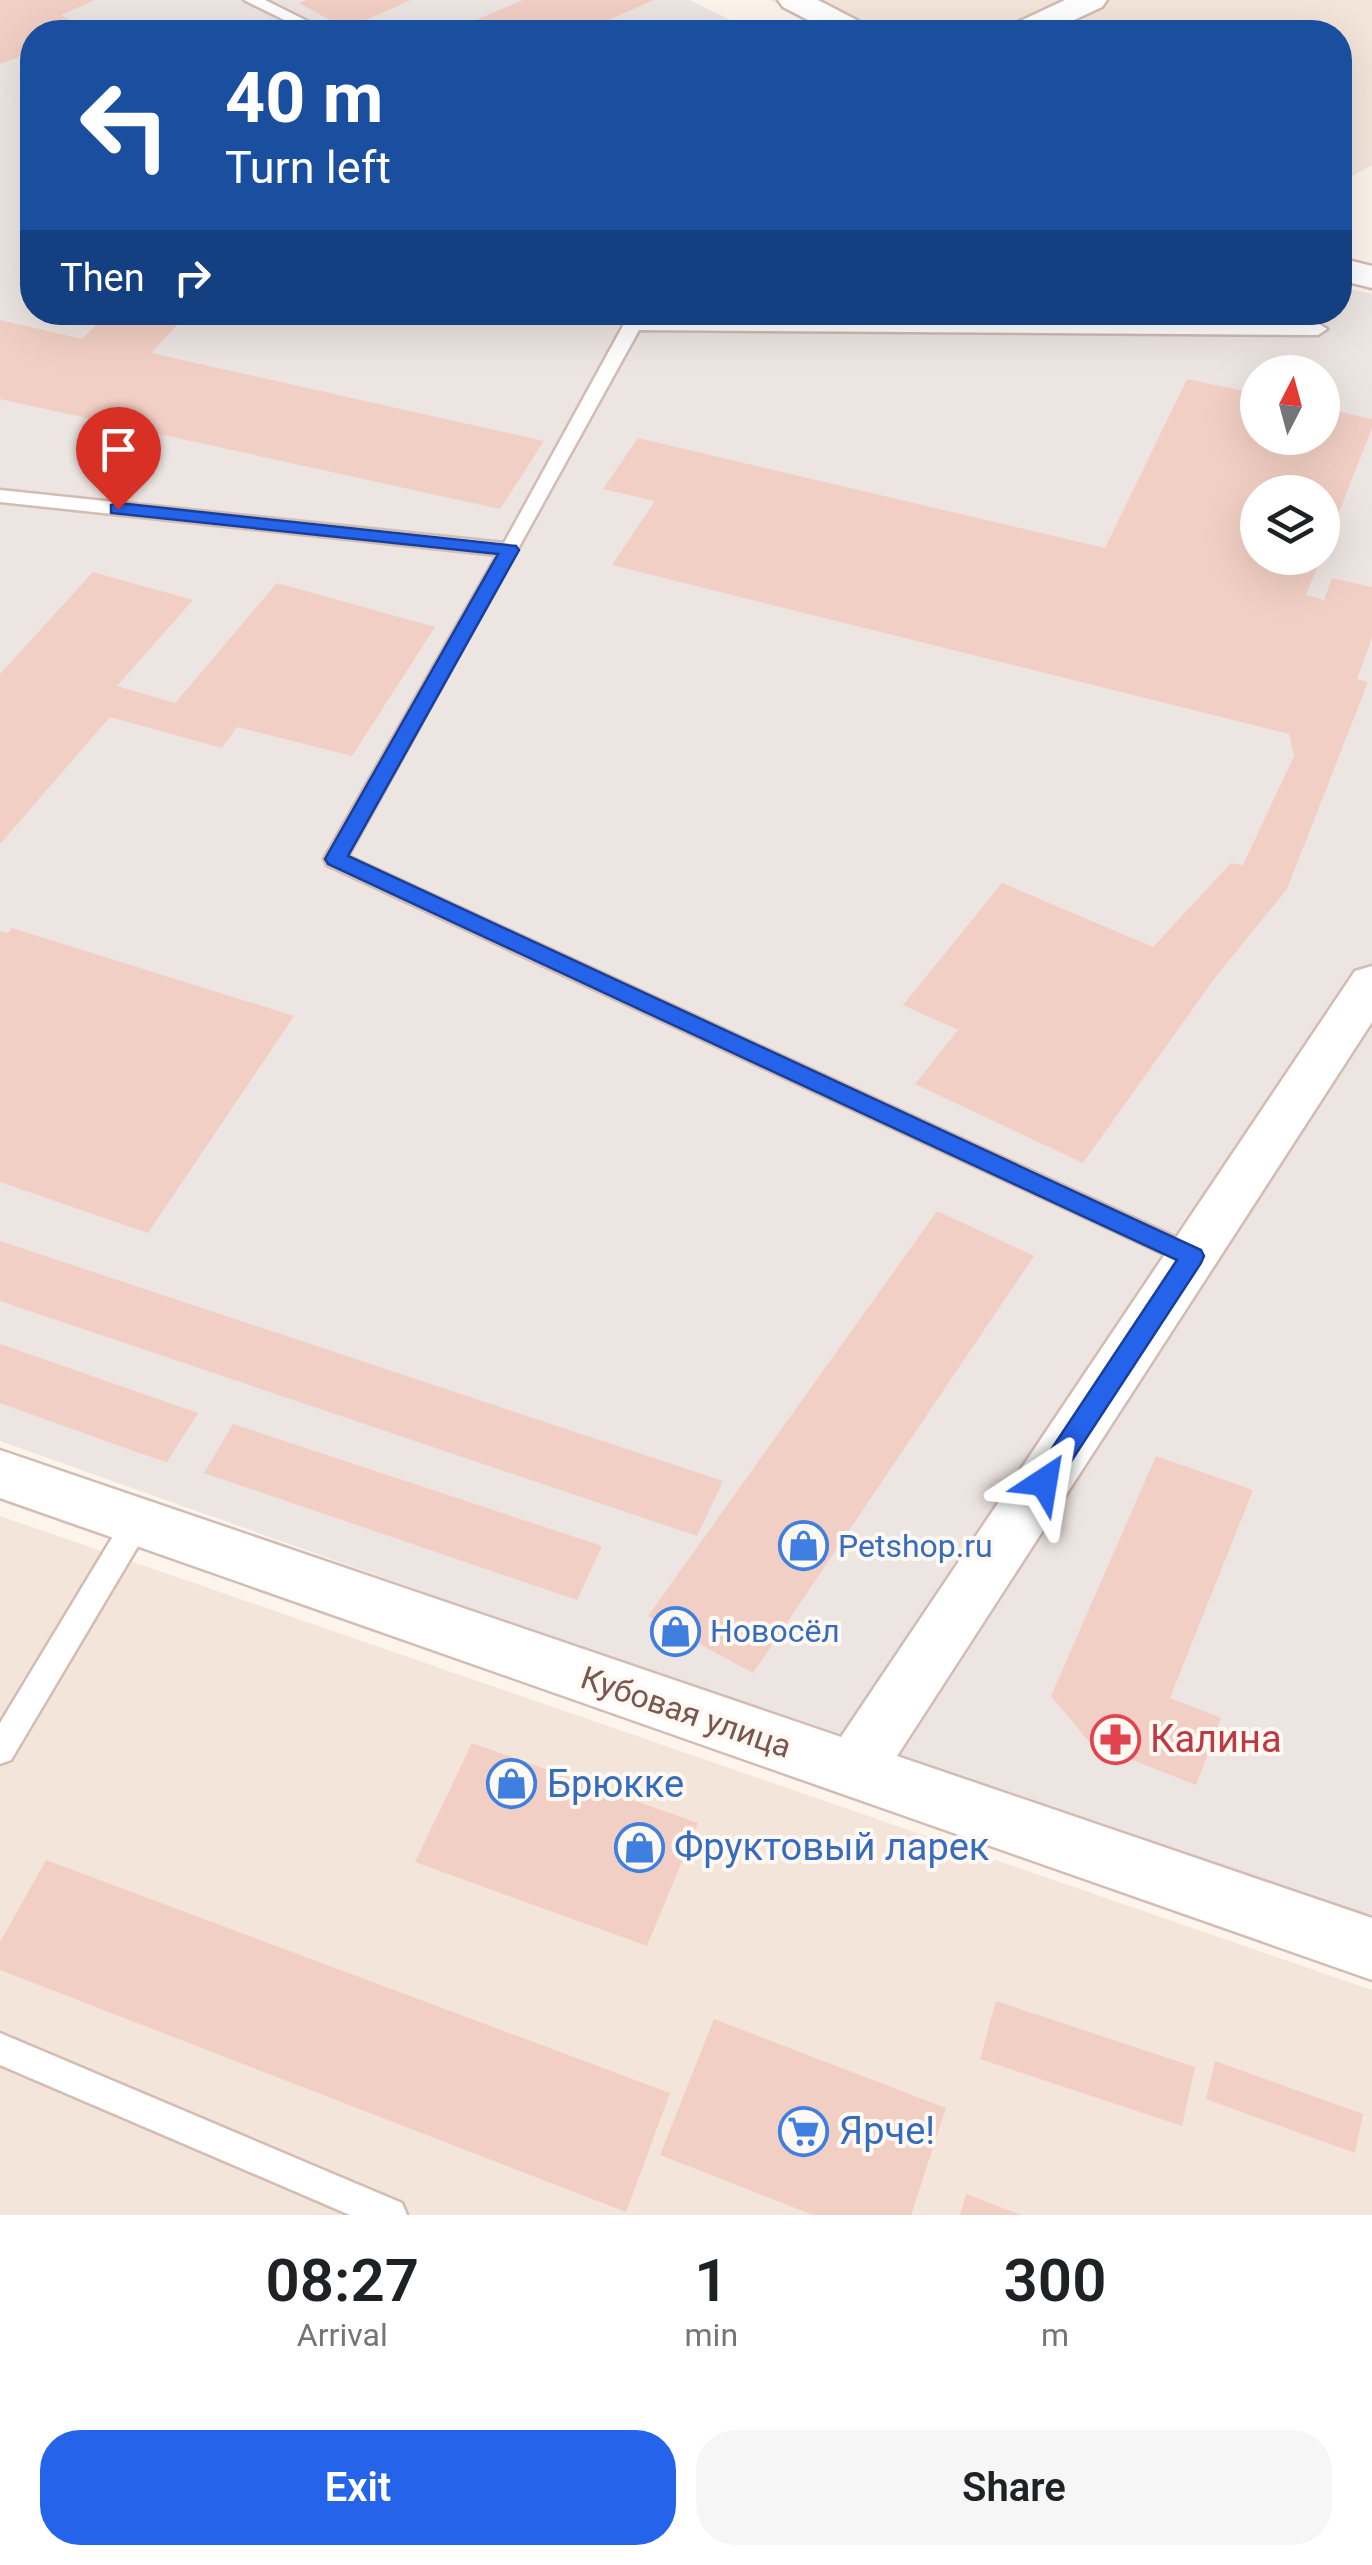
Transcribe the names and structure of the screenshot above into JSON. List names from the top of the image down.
{
  "streets": {
    "street": ["Кубовая улица"]
  },
  "places": {
    "shop": [
      "Petshop.ru",
      "Новосёл",
      "Брюкке",
      "Фруктовый ларек"
    ],
    "pharmacy": ["Калина"],
    "supermarket": ["Ярче!"]
  },
  "north": "top",
  "page": {
    "turn": ["40 m", "Turn left"],
    "then": "Then",
    "eta": [
      "08:27",
      "Arrival",
      "1",
      "min",
      "300",
      "m"
    ],
    "buttons": ["Exit", "Share"]
  }
}
